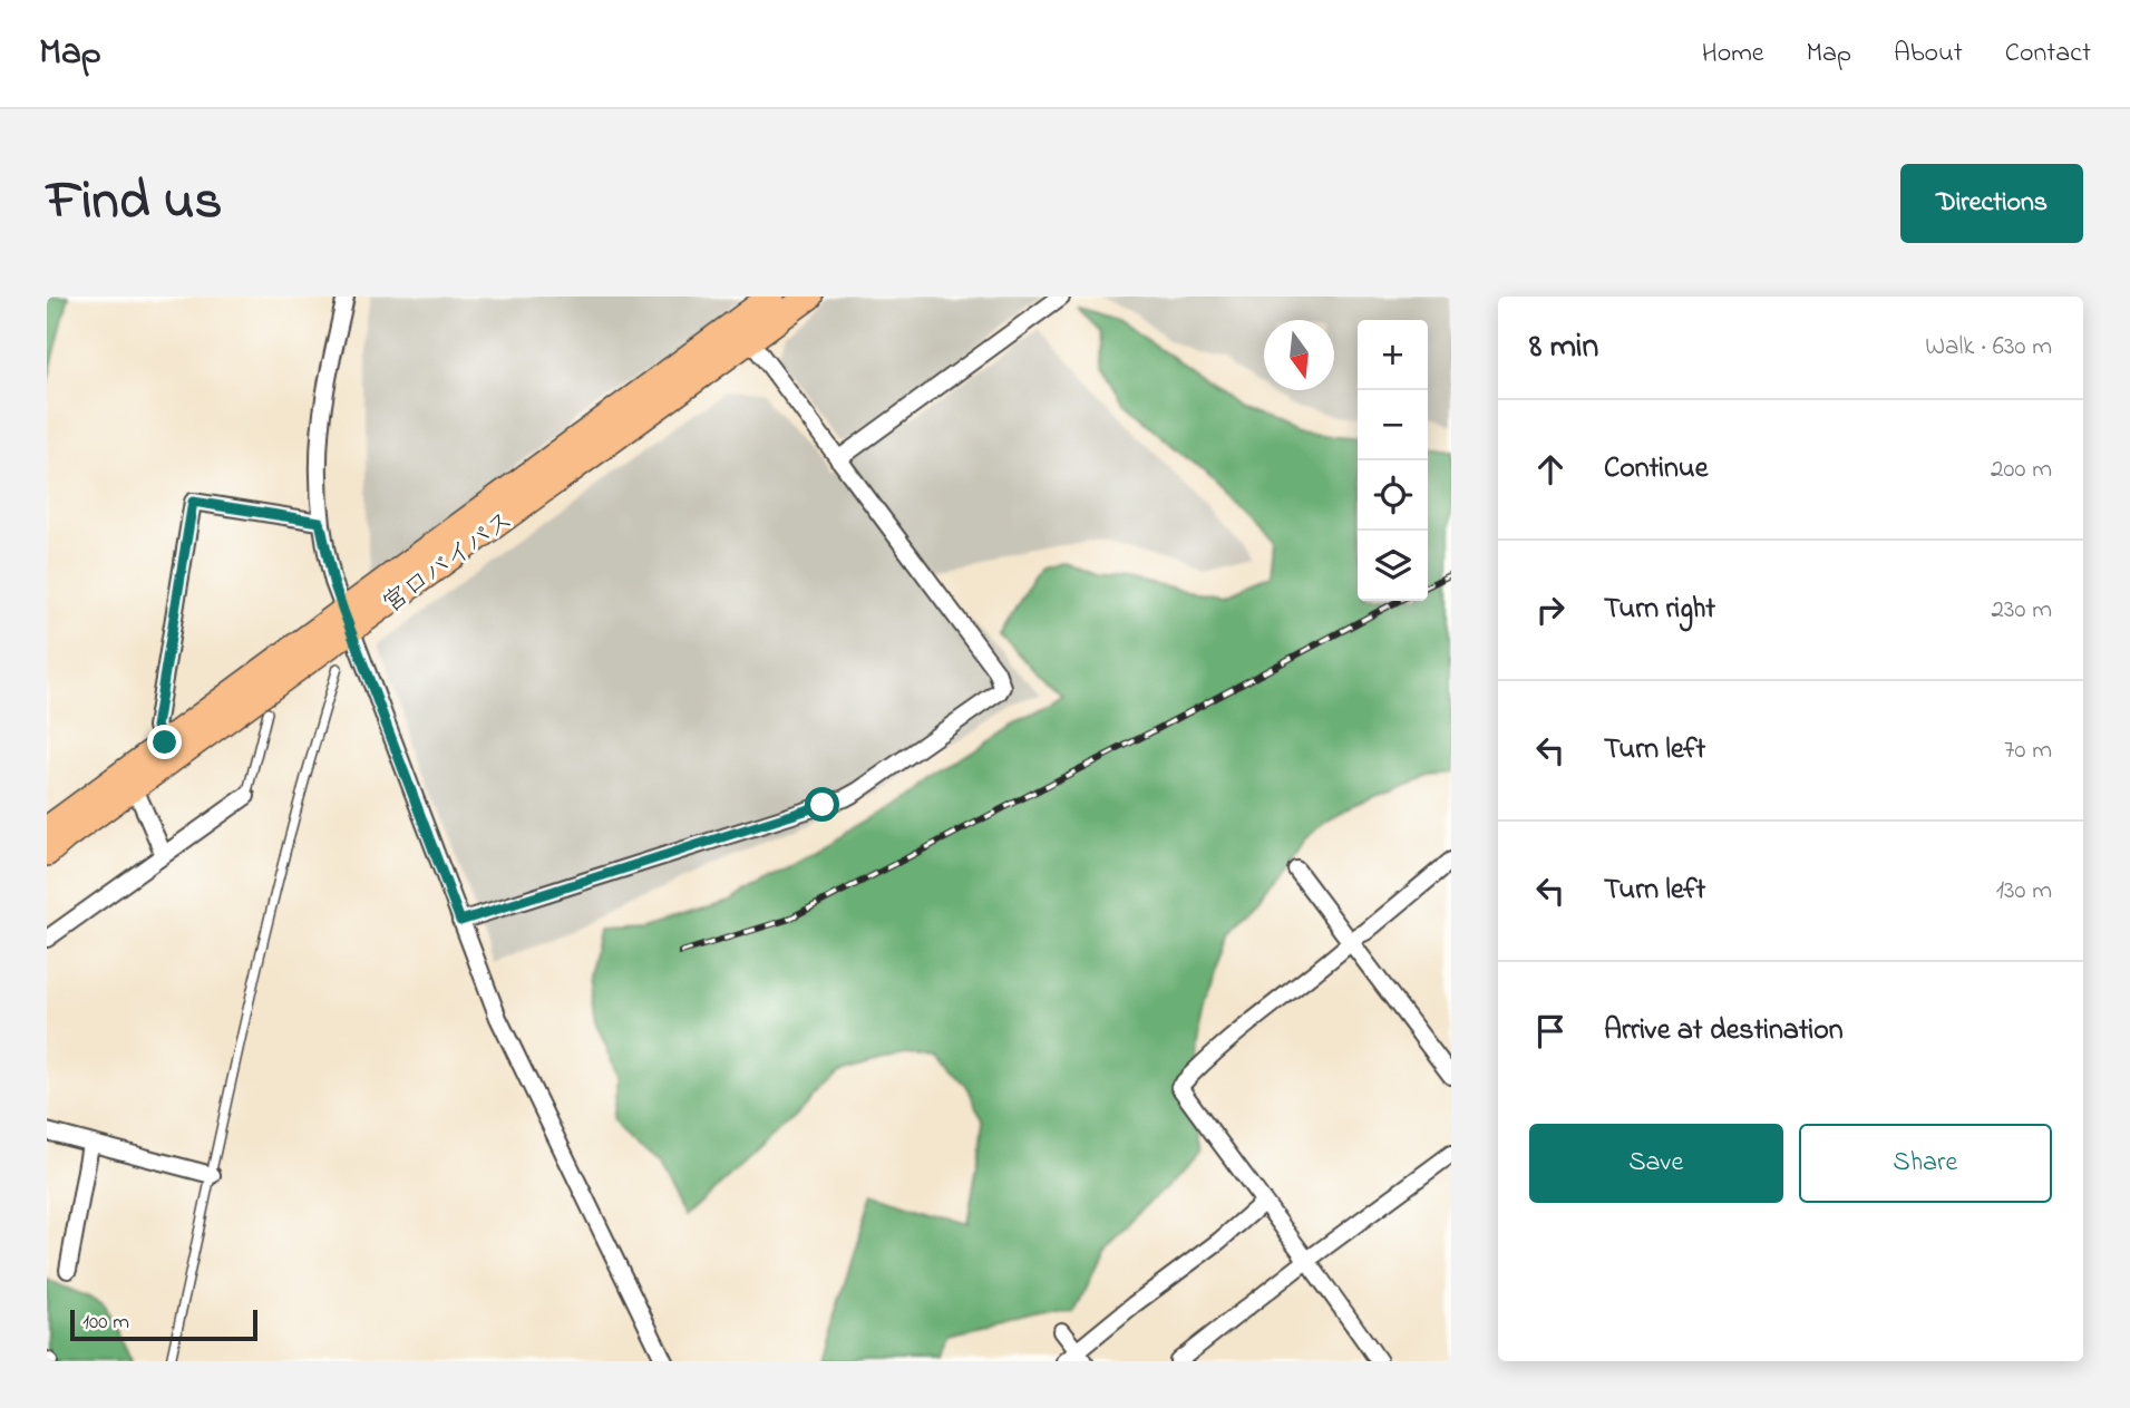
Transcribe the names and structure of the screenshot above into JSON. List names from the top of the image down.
{
  "streets": {
    "highway": ["宮口バイパス"]
  },
  "scale_bar": "100 m",
  "north": "bottom",
  "page": {
    "header": "Map",
    "nav": [
      "Home",
      "Map",
      "About",
      "Contact"
    ],
    "title": "Find us",
    "buttons": [
      "Directions",
      ["Save", "Share"]
    ],
    "heading": ["8 min", "Walk · 630 m"],
    "map_buttons": ["+", "−"],
    "list": [
      ["Continue", "200 m"],
      ["Turn right", "230 m"],
      ["Turn left", "70 m"],
      ["Turn left", "130 m"],
      "Arrive at destination"
    ],
    "scale": "100 m"
  }
}
